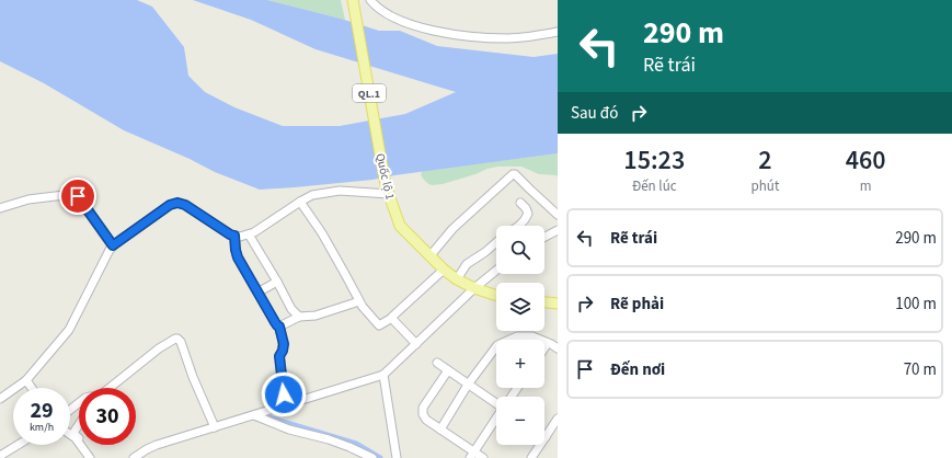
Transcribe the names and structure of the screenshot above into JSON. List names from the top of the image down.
{
  "streets": {
    "main road": ["QL.1", "Quốc lộ 1"]
  },
  "page": {
    "turn": ["290 m", "Rẽ trái"],
    "then": "Sau đó",
    "eta": [
      "15:23",
      "Đến lúc",
      "2",
      "phút",
      "460",
      "m"
    ],
    "list": [
      {
        "name": "Rẽ trái",
        "value": "290 m"
      },
      {
        "name": "Rẽ phải",
        "value": "100 m"
      },
      {
        "name": "Đến nơi",
        "value": "70 m"
      }
    ],
    "map_buttons": ["+", "−"],
    "speed": "29 km/h",
    "limit": "30"
  }
}
